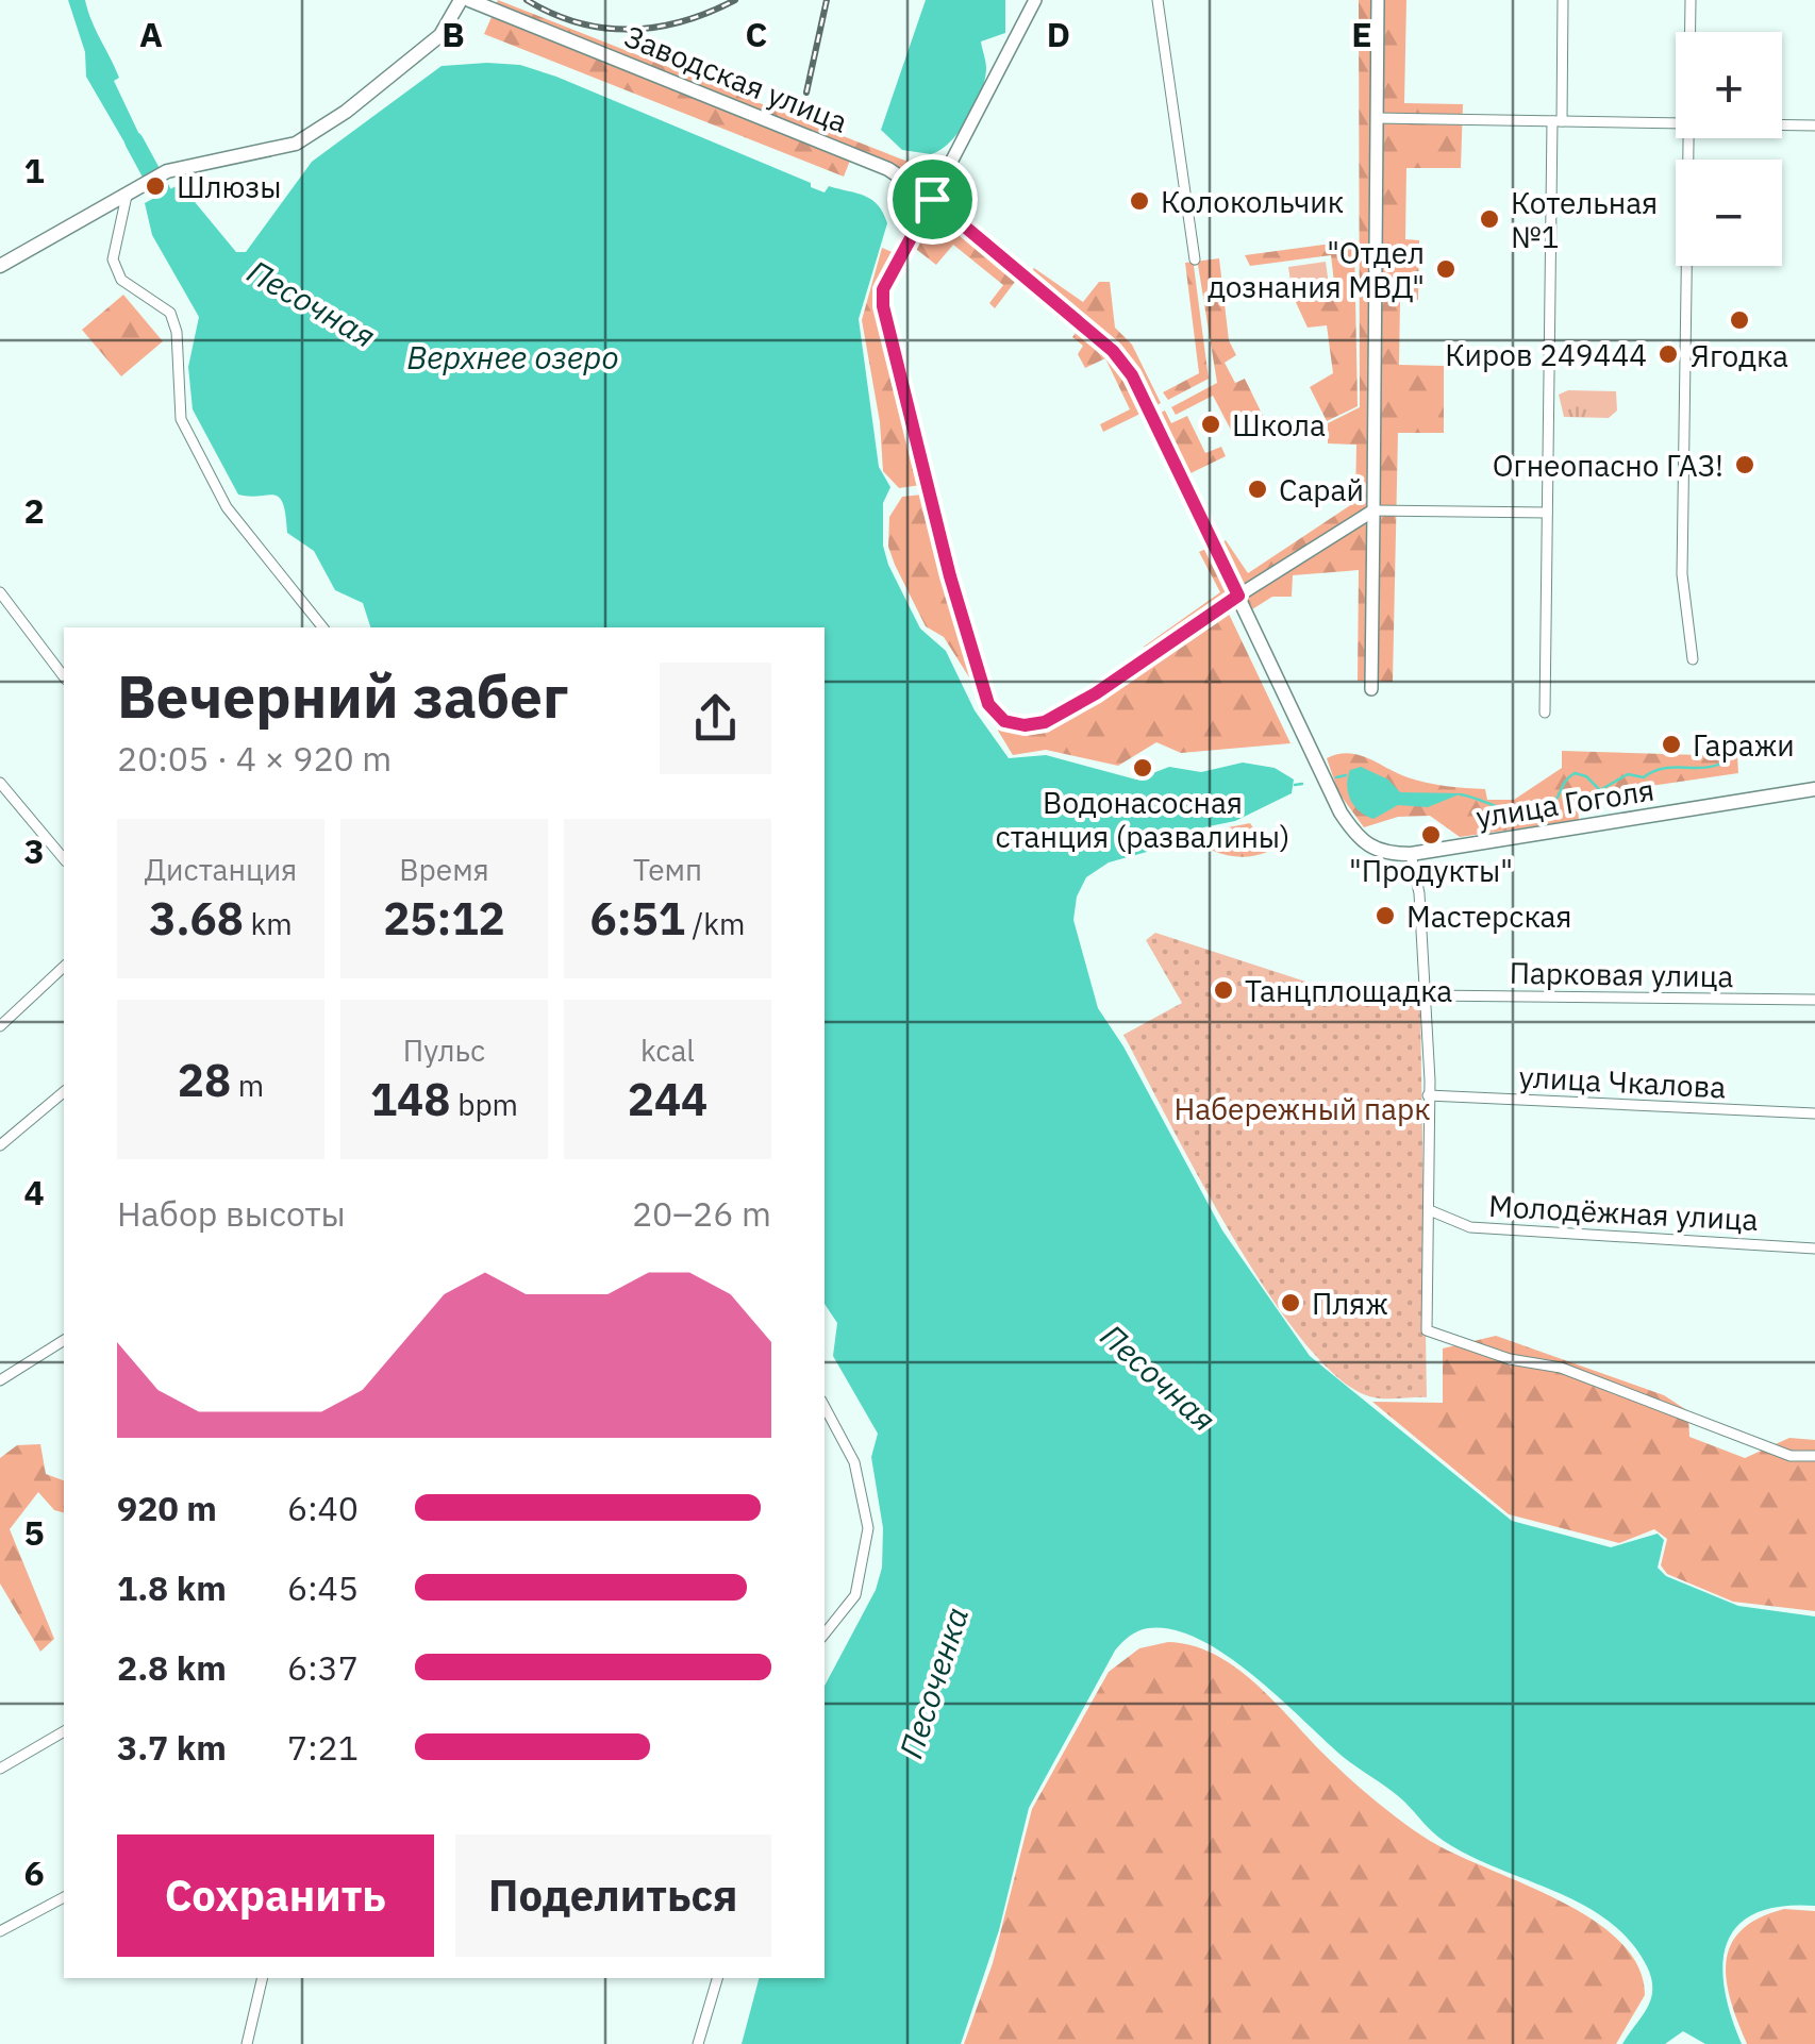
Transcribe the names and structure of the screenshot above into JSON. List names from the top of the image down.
{
  "streets": {
    "main road": ["Заводская улица", "улица Гоголя"],
    "street": ["Парковая улица", "улица Чкалова", "Молодёжная улица"]
  },
  "crossings": [
    ["Заводская улица", "улица Гоголя"]
  ],
  "water": ["Песочная", "Верхнее озеро", "Песоченка"],
  "parks": ["Набережный парк"],
  "places": [
    "Шлюзы",
    "Колокольчик",
    "Котельная №1",
    "\"Отдел дознания МВД\"",
    "Ягодка",
    "Киров 249444",
    "Школа",
    "Огнеопасно ГАЗ!",
    "Сарай",
    "Гаражи",
    "Водонасосная станция (развалины)",
    "\"Продукты\"",
    "Мастерская",
    "Танцплощадка",
    "Пляж"
  ],
  "page": {
    "map_buttons": ["+", "−"],
    "heading": ["Вечерний забег", "20:05 · 4 × 920 m"],
    "stats": [
      ["Дистанция", "3.68 km"],
      ["Время", "25:12"],
      ["Темп", "6:51 /km"],
      ["28 m"],
      ["Пульс", "148 bpm"],
      ["kcal", "244"]
    ],
    "chart": ["Набор высоты", "20–26 m"],
    "list": [
      {
        "name": "920 m",
        "note": "6:40"
      },
      {
        "name": "1.8 km",
        "note": "6:45"
      },
      {
        "name": "2.8 km",
        "note": "6:37"
      },
      {
        "name": "3.7 km",
        "note": "7:21"
      }
    ],
    "buttons": ["Сохранить", "Поделиться"]
  },
  "grid": {
    "columns": [
      "A",
      "B",
      "C",
      "D",
      "E"
    ],
    "rows": [
      "1",
      "2",
      "3",
      "4",
      "5",
      "6"
    ]
  }
}
